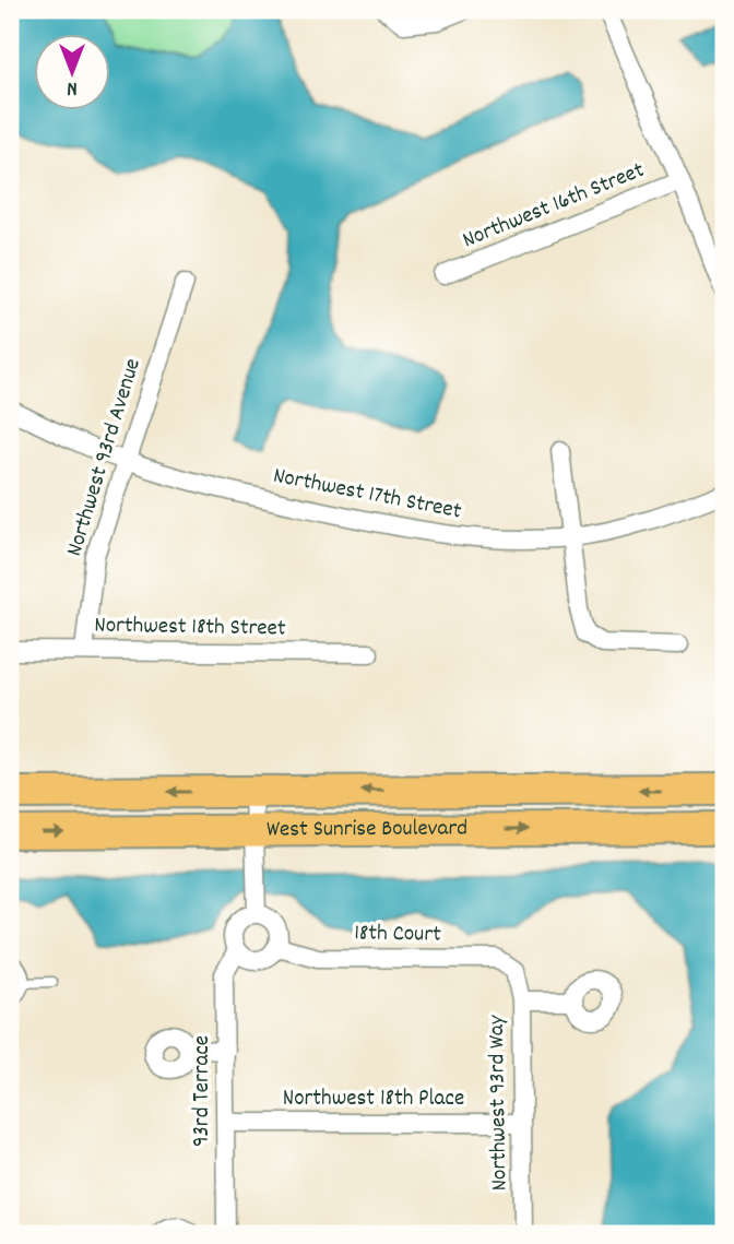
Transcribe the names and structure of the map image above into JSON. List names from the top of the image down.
{
  "streets": {
    "highway": ["West Sunrise Boulevard"],
    "street": [
      "Northwest 16th Street",
      "Northwest 93rd Avenue",
      "Northwest 17th Street",
      "Northwest 18th Street",
      "18th Court",
      "93rd Terrace",
      "Northwest 18th Place",
      "Northwest 93rd Way"
    ]
  },
  "crossings": [
    ["Northwest 93rd Avenue", "Northwest 17th Street"],
    ["Northwest 93rd Avenue", "Northwest 18th Street"],
    ["18th Court", "93rd Terrace"],
    ["18th Court", "Northwest 93rd Way"],
    ["93rd Terrace", "Northwest 18th Place"],
    ["Northwest 18th Place", "Northwest 93rd Way"]
  ],
  "north": "bottom"
}
